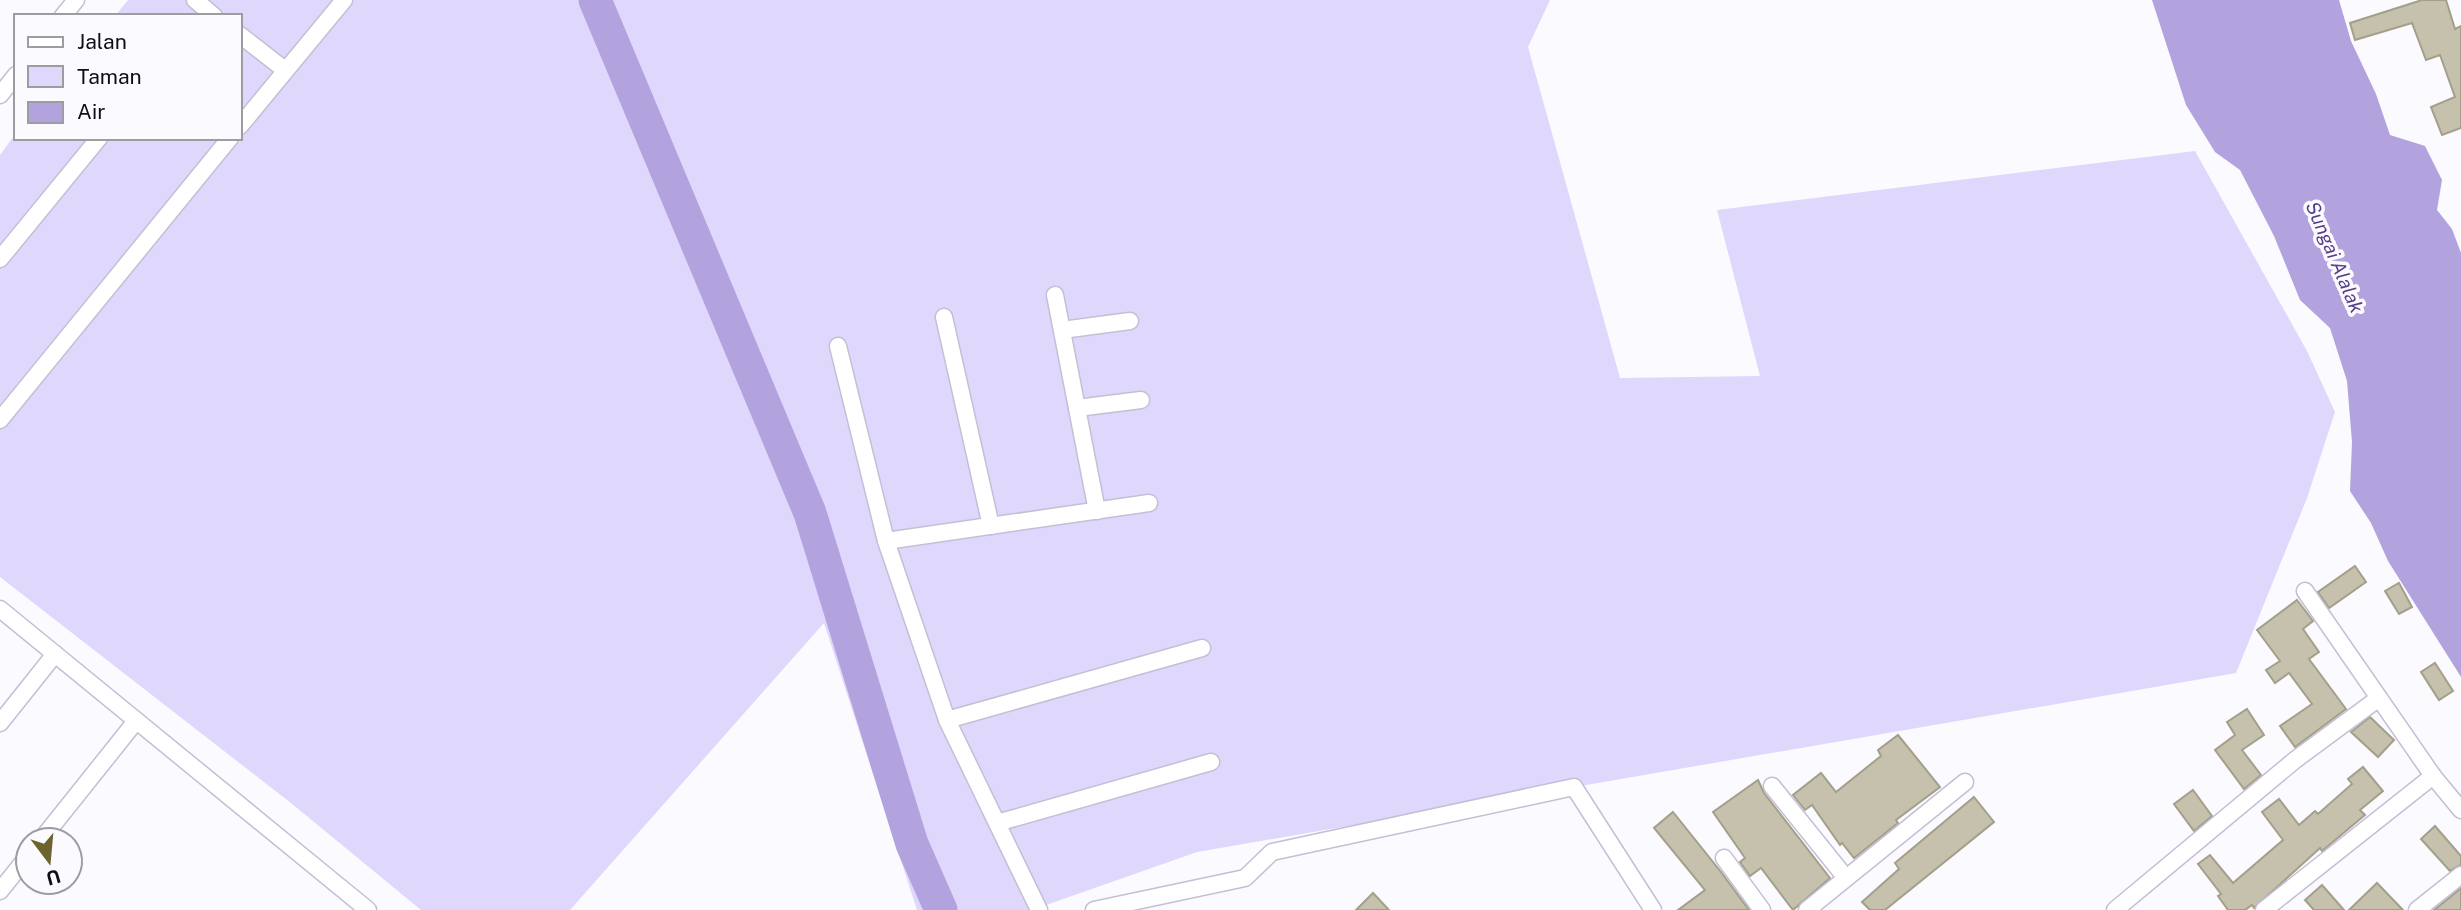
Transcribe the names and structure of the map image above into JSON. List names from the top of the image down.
{
  "water": ["Sungai Alalak"],
  "legend": ["Jalan", "Taman", "Air"],
  "north": "bottom"
}
